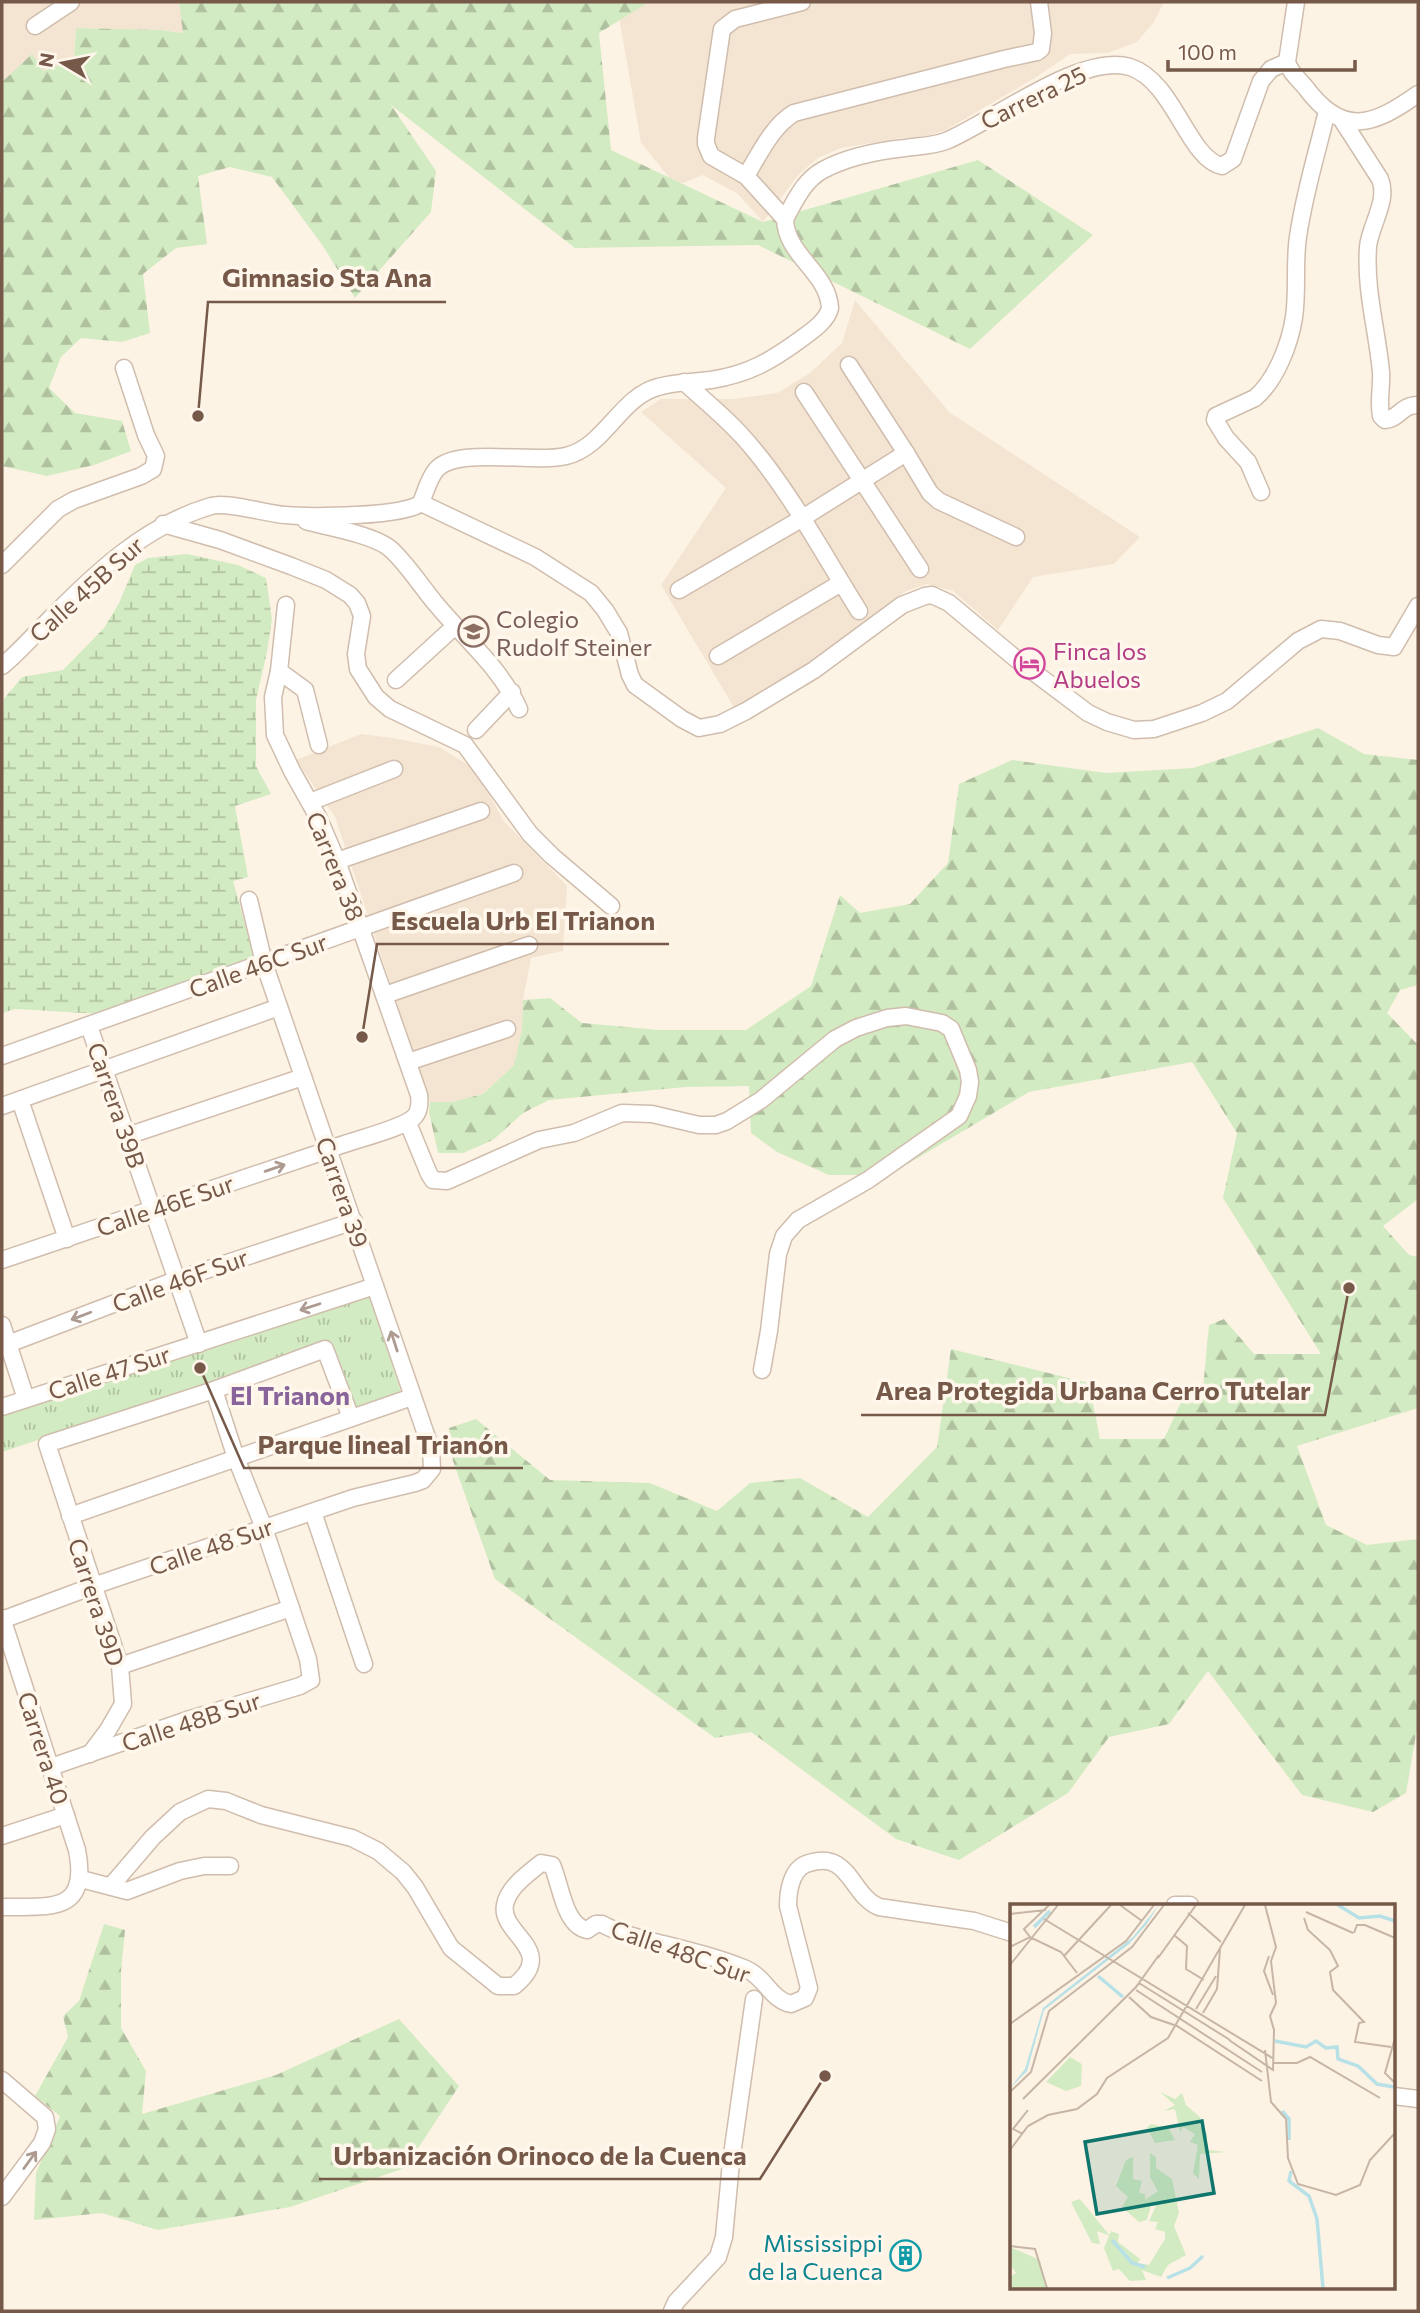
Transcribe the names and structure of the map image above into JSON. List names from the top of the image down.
{
  "streets": {
    "street": [
      "Carrera 25",
      "Calle 45B Sur",
      "Carrera 38",
      "Calle 46C Sur",
      "Carrera 39B",
      "Carrera 39",
      "Calle 46E Sur",
      "Calle 46F Sur",
      "Calle 47 Sur",
      "Calle 48 Sur",
      "Carrera 39D",
      "Calle 48B Sur",
      "Carrera 40",
      "Calle 48C Sur"
    ]
  },
  "crossings": [
    ["Carrera 38", "Calle 46C Sur"],
    ["Calle 46C Sur", "Carrera 39B"],
    ["Calle 46C Sur", "Carrera 39"],
    ["Carrera 39B", "Calle 46E Sur"],
    ["Carrera 39B", "Calle 46F Sur"],
    ["Carrera 39B", "Calle 47 Sur"],
    ["Carrera 39", "Calle 46E Sur"],
    ["Carrera 39", "Calle 46F Sur"],
    ["Carrera 39", "Calle 47 Sur"],
    ["Carrera 39", "Calle 48 Sur"],
    ["Calle 47 Sur", "Carrera 39D"],
    ["Calle 48 Sur", "Carrera 39D"],
    ["Calle 48 Sur", "Carrera 40"],
    ["Carrera 39D", "Calle 48B Sur"],
    ["Calle 48B Sur", "Carrera 40"]
  ],
  "one_way": ["Calle 46F Sur"],
  "districts": ["El Trianon"],
  "places": {
    "other": [
      "Gimnasio Sta Ana",
      "Escuela Urb El Trianon",
      "Area Protegida Urbana Cerro Tutelar",
      "Parque lineal Trianón",
      "Urbanización Orinoco de la Cuenca"
    ],
    "school or university": ["Colegio Rudolf Steiner"],
    "hotel": ["Finca los Abuelos"],
    "building": ["Mississippi de la Cuenca"]
  },
  "scale_bar": "100 m",
  "north": "left"
}
